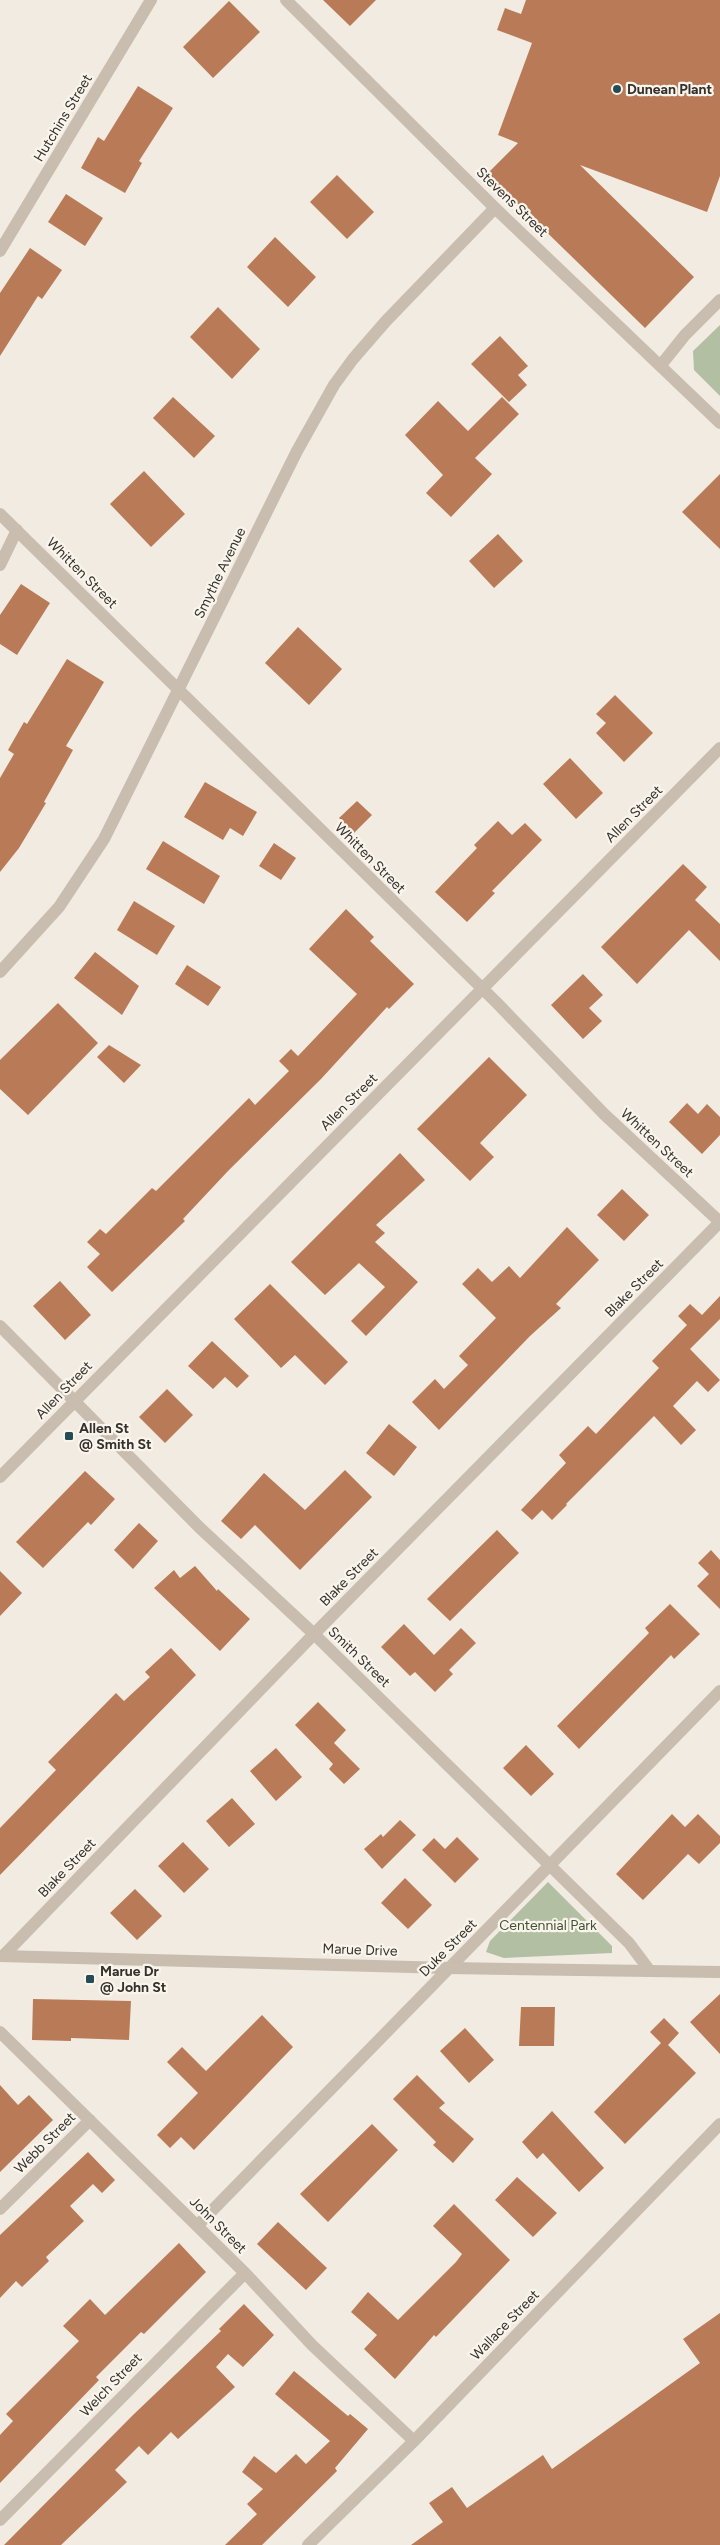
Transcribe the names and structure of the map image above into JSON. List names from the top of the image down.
{
  "streets": {
    "street": [
      "Hutchins Street",
      "Stevens Street",
      "Whitten Street",
      "Smythe Avenue",
      "Allen Street",
      "Blake Street",
      "Smith Street",
      "Duke Street",
      "Marue Drive",
      "Webb Street",
      "John Street",
      "Wallace Street",
      "Welch Street"
    ]
  },
  "crossings": [
    ["Stevens Street", "Smythe Avenue"],
    ["Whitten Street", "Smythe Avenue"],
    ["Whitten Street", "Allen Street"],
    ["Whitten Street", "Blake Street"],
    ["Allen Street", "Smith Street"],
    ["Blake Street", "Smith Street"],
    ["Blake Street", "Marue Drive"],
    ["Smith Street", "Duke Street"],
    ["Smith Street", "Marue Drive"],
    ["Duke Street", "Marue Drive"],
    ["Duke Street", "John Street"],
    ["Webb Street", "John Street"],
    ["John Street", "Wallace Street"],
    ["John Street", "Welch Street"]
  ],
  "parks": ["Centennial Park"],
  "places": {
    "other": ["Dunean Plant"],
    "transit": ["Allen St @ Smith St", "Marue Dr @ John St"]
  }
}
